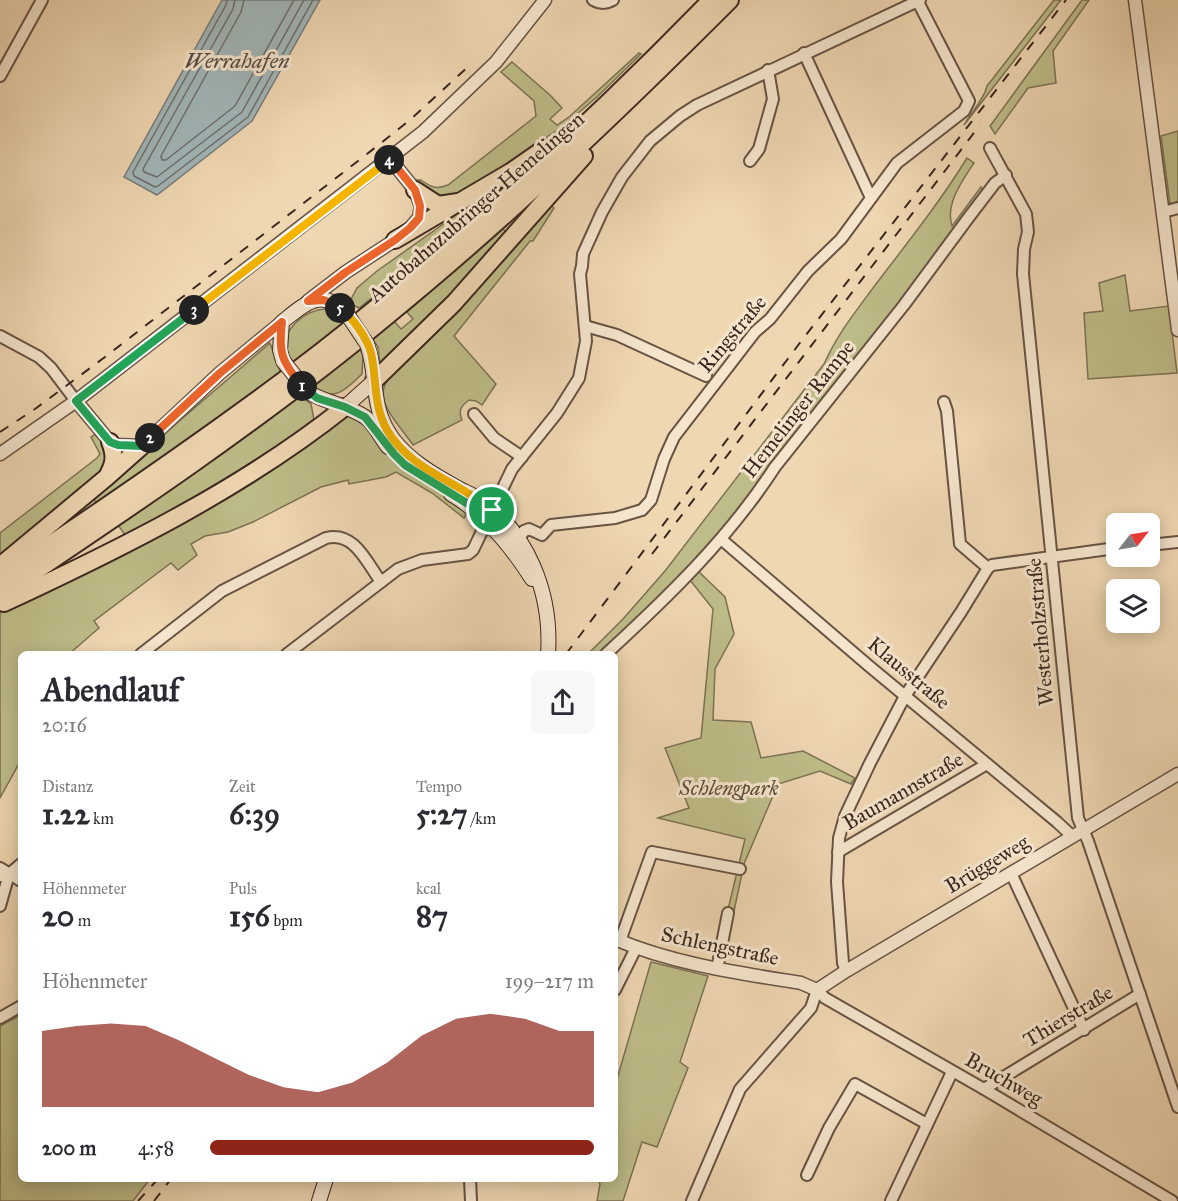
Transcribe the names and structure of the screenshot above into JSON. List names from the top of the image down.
{
  "streets": {
    "highway": ["Autobahnzubringer Hemelingen"],
    "street": [
      "Ringstraße",
      "Hemelinger Rampe",
      "Westerholzstraße",
      "Klausstraße",
      "Baumannstraße",
      "Brüggeweg",
      "Schlengstraße",
      "Thierstraße",
      "Bruchweg"
    ]
  },
  "crossings": [
    ["Hemelinger Rampe", "Westerholzstraße"],
    ["Hemelinger Rampe", "Klausstraße"],
    ["Westerholzstraße", "Klausstraße"],
    ["Westerholzstraße", "Brüggeweg"],
    ["Westerholzstraße", "Thierstraße"],
    ["Klausstraße", "Baumannstraße"],
    ["Klausstraße", "Brüggeweg"],
    ["Brüggeweg", "Schlengstraße"],
    ["Brüggeweg", "Bruchweg"],
    ["Schlengstraße", "Bruchweg"],
    ["Thierstraße", "Bruchweg"]
  ],
  "water": ["Werrahafen"],
  "parks": ["Schlengpark"],
  "north": "top right",
  "page": {
    "pins": [
      "4",
      "5",
      "3",
      "1",
      "2"
    ],
    "heading": ["Abendlauf", "20:16"],
    "stats": [
      ["Distanz", "1.22 km"],
      ["Zeit", "6:39"],
      ["Tempo", "5:27 /km"],
      ["Höhenmeter", "20 m"],
      ["Puls", "156 bpm"],
      ["kcal", "87"]
    ],
    "chart": ["Höhenmeter", "199–217 m"],
    "list": [
      {
        "name": "200 m",
        "note": "4:58"
      }
    ]
  }
}
